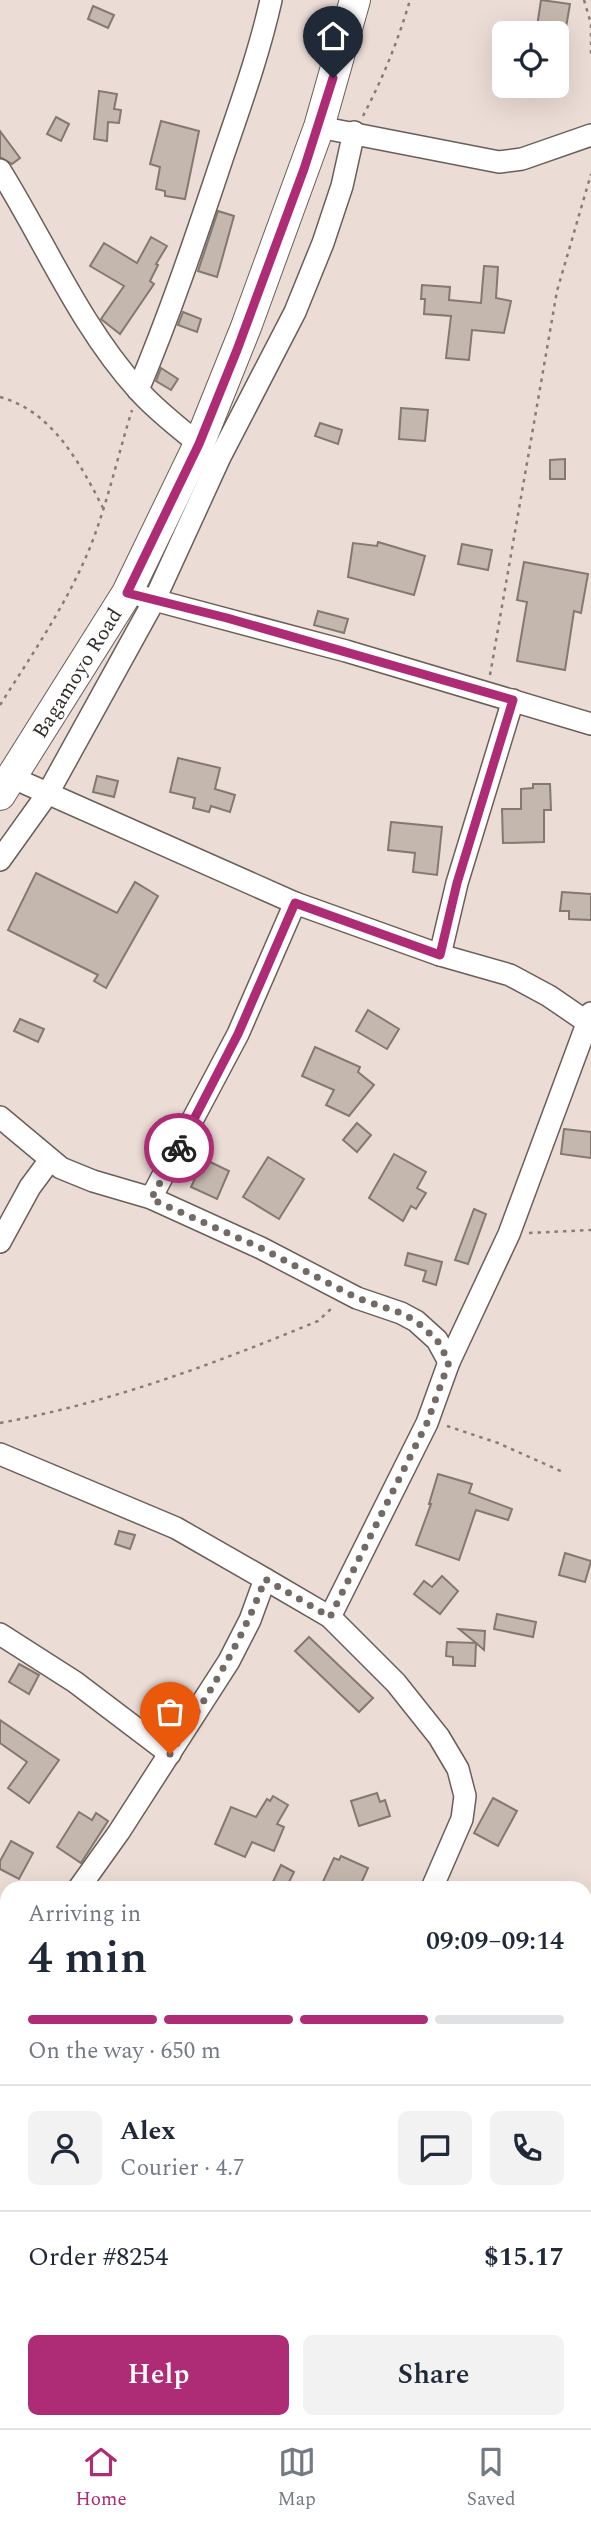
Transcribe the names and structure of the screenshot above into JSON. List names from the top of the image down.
{
  "streets": {
    "highway": ["Bagamoyo Road"]
  },
  "page": {
    "heading": ["4 min", "Arriving in", "09:09–09:14"],
    "panel": [
      "Alex",
      "Courier · 4.7",
      "Order #8254",
      "$15.17"
    ],
    "bar": "On the way · 650 m",
    "buttons": ["Help", "Share"],
    "tabs": ["Home", "Map", "Saved"]
  }
}
